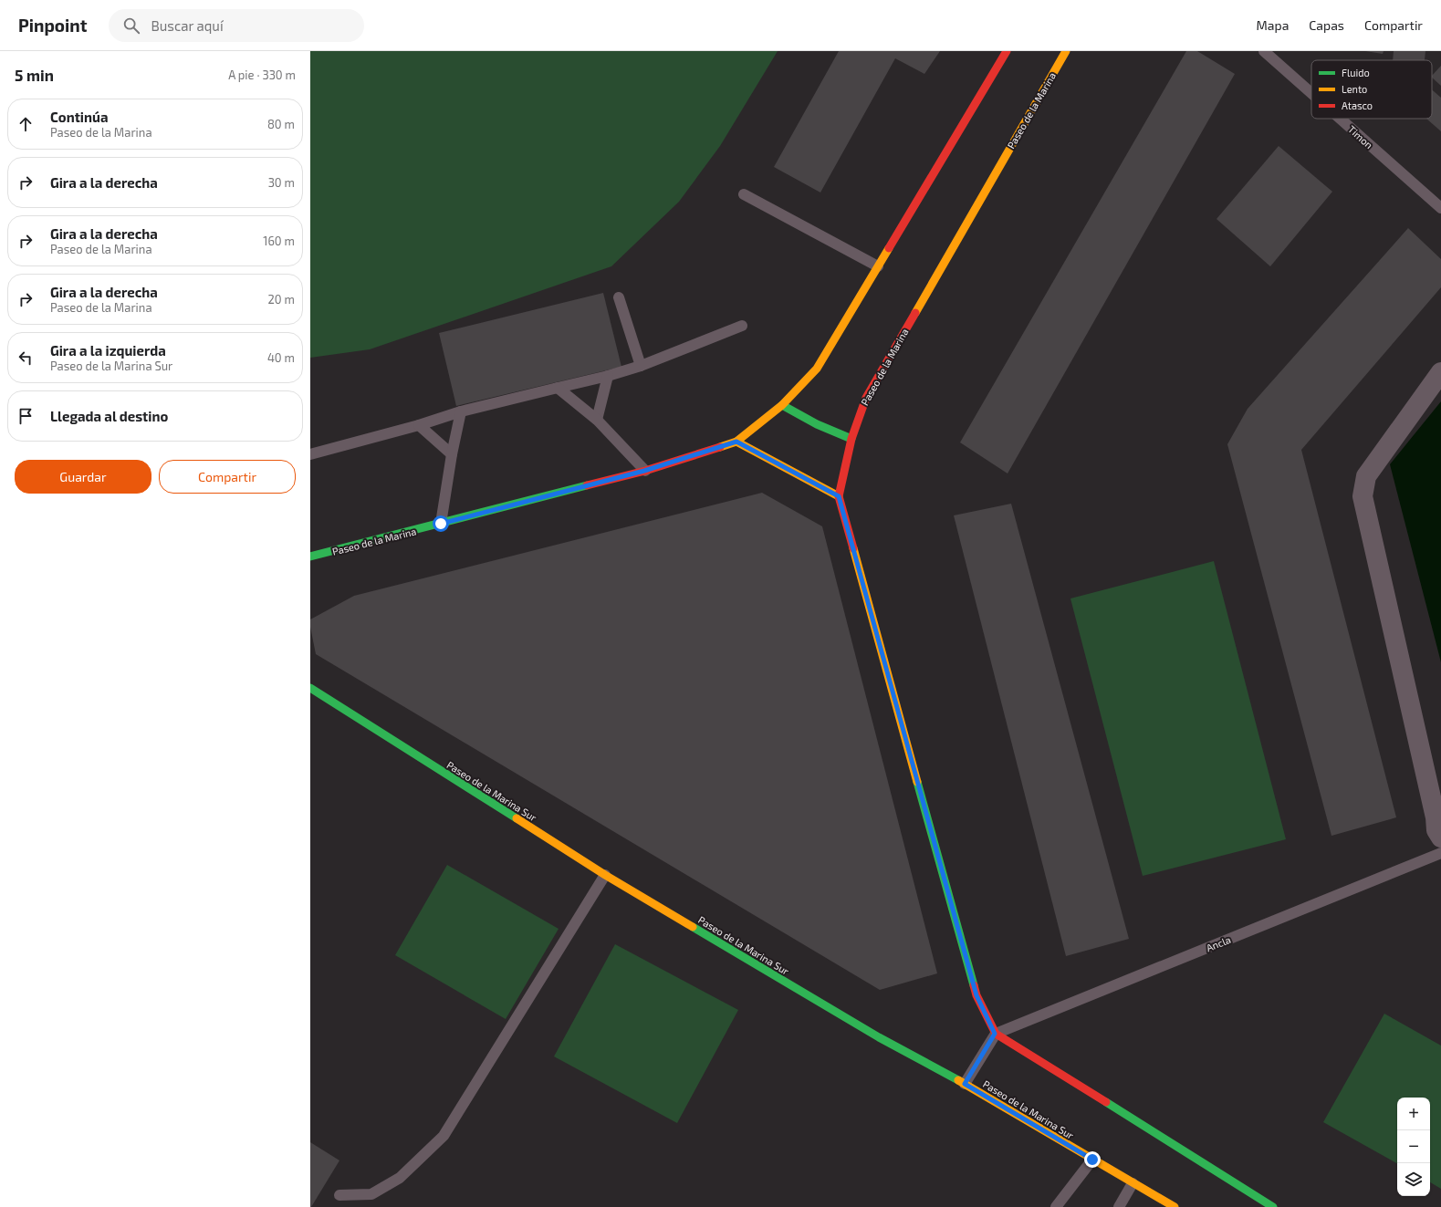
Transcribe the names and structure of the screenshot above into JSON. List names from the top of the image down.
{
  "streets": {
    "street": ["Paseo de la Marina", "Paseo de la Marina Sur"],
    "lane": ["Timon", "Ancla"]
  },
  "crossings": [
    ["Paseo de la Marina", "Ancla"]
  ],
  "legend": ["Fluido", "Lento", "Atasco"],
  "page": {
    "header": "Pinpoint",
    "search": "Buscar aquí",
    "nav": ["Mapa", "Capas", "Compartir"],
    "heading": ["5 min", "A pie · 330 m"],
    "list": [
      ["Continúa", "Paseo de la Marina", "80 m"],
      ["Gira a la derecha", "30 m"],
      ["Gira a la derecha", "Paseo de la Marina", "160 m"],
      ["Gira a la derecha", "Paseo de la Marina", "20 m"],
      ["Gira a la izquierda", "Paseo de la Marina Sur", "40 m"],
      "Llegada al destino"
    ],
    "buttons": ["Guardar", "Compartir"],
    "map_buttons": ["+", "−"]
  }
}
